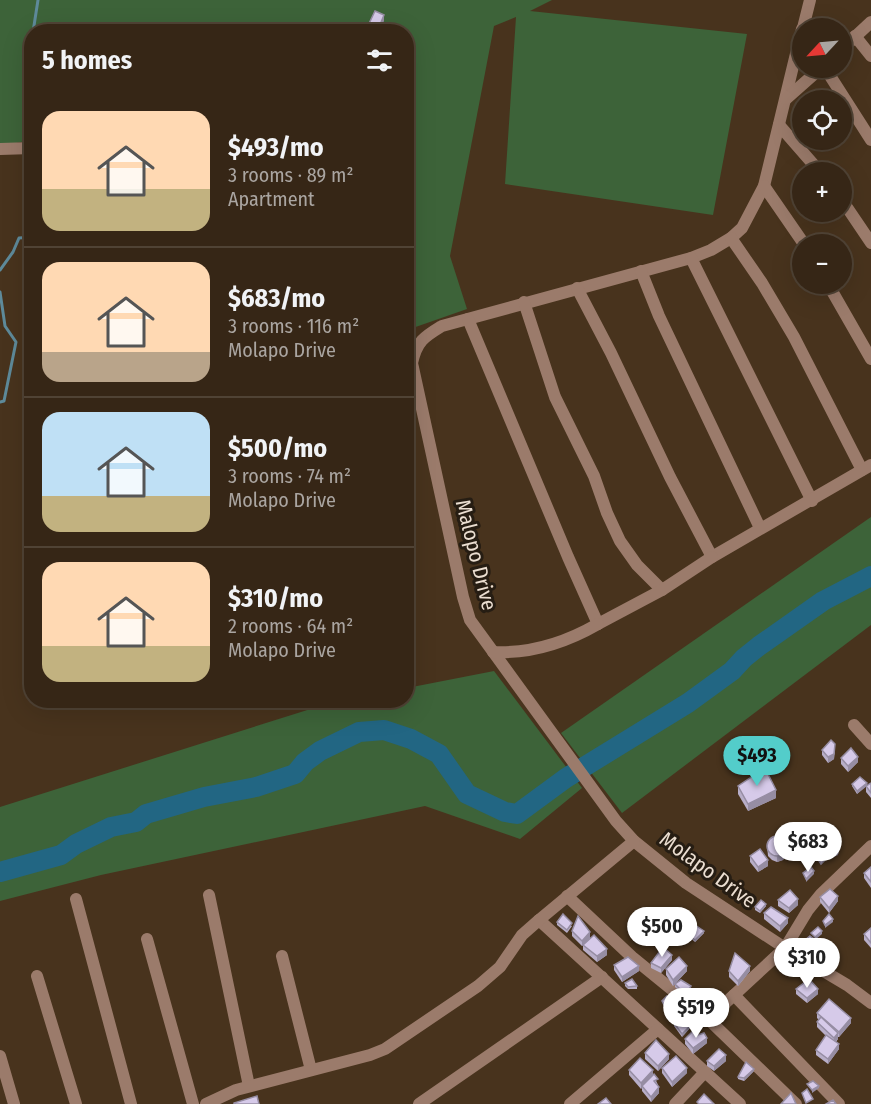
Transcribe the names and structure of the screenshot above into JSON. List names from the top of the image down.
{
  "streets": {
    "street": ["Malopo Drive", "Molapo Drive"]
  },
  "crossings": [
    ["Malopo Drive", "Molapo Drive"]
  ],
  "north": "bottom left",
  "page": {
    "map_buttons": ["+", "−"],
    "heading": "5 homes",
    "list": [
      {
        "name": "$493/mo",
        "note": "3 rooms · 89 m² · Apartment"
      },
      {
        "name": "$683/mo",
        "note": "3 rooms · 116 m² · Molapo Drive"
      },
      {
        "name": "$500/mo",
        "note": "3 rooms · 74 m² · Molapo Drive"
      },
      {
        "name": "$310/mo",
        "note": "2 rooms · 64 m² · Molapo Drive"
      }
    ],
    "price": [
      "$493",
      "$683",
      "$500",
      "$310",
      "$519"
    ]
  }
}
